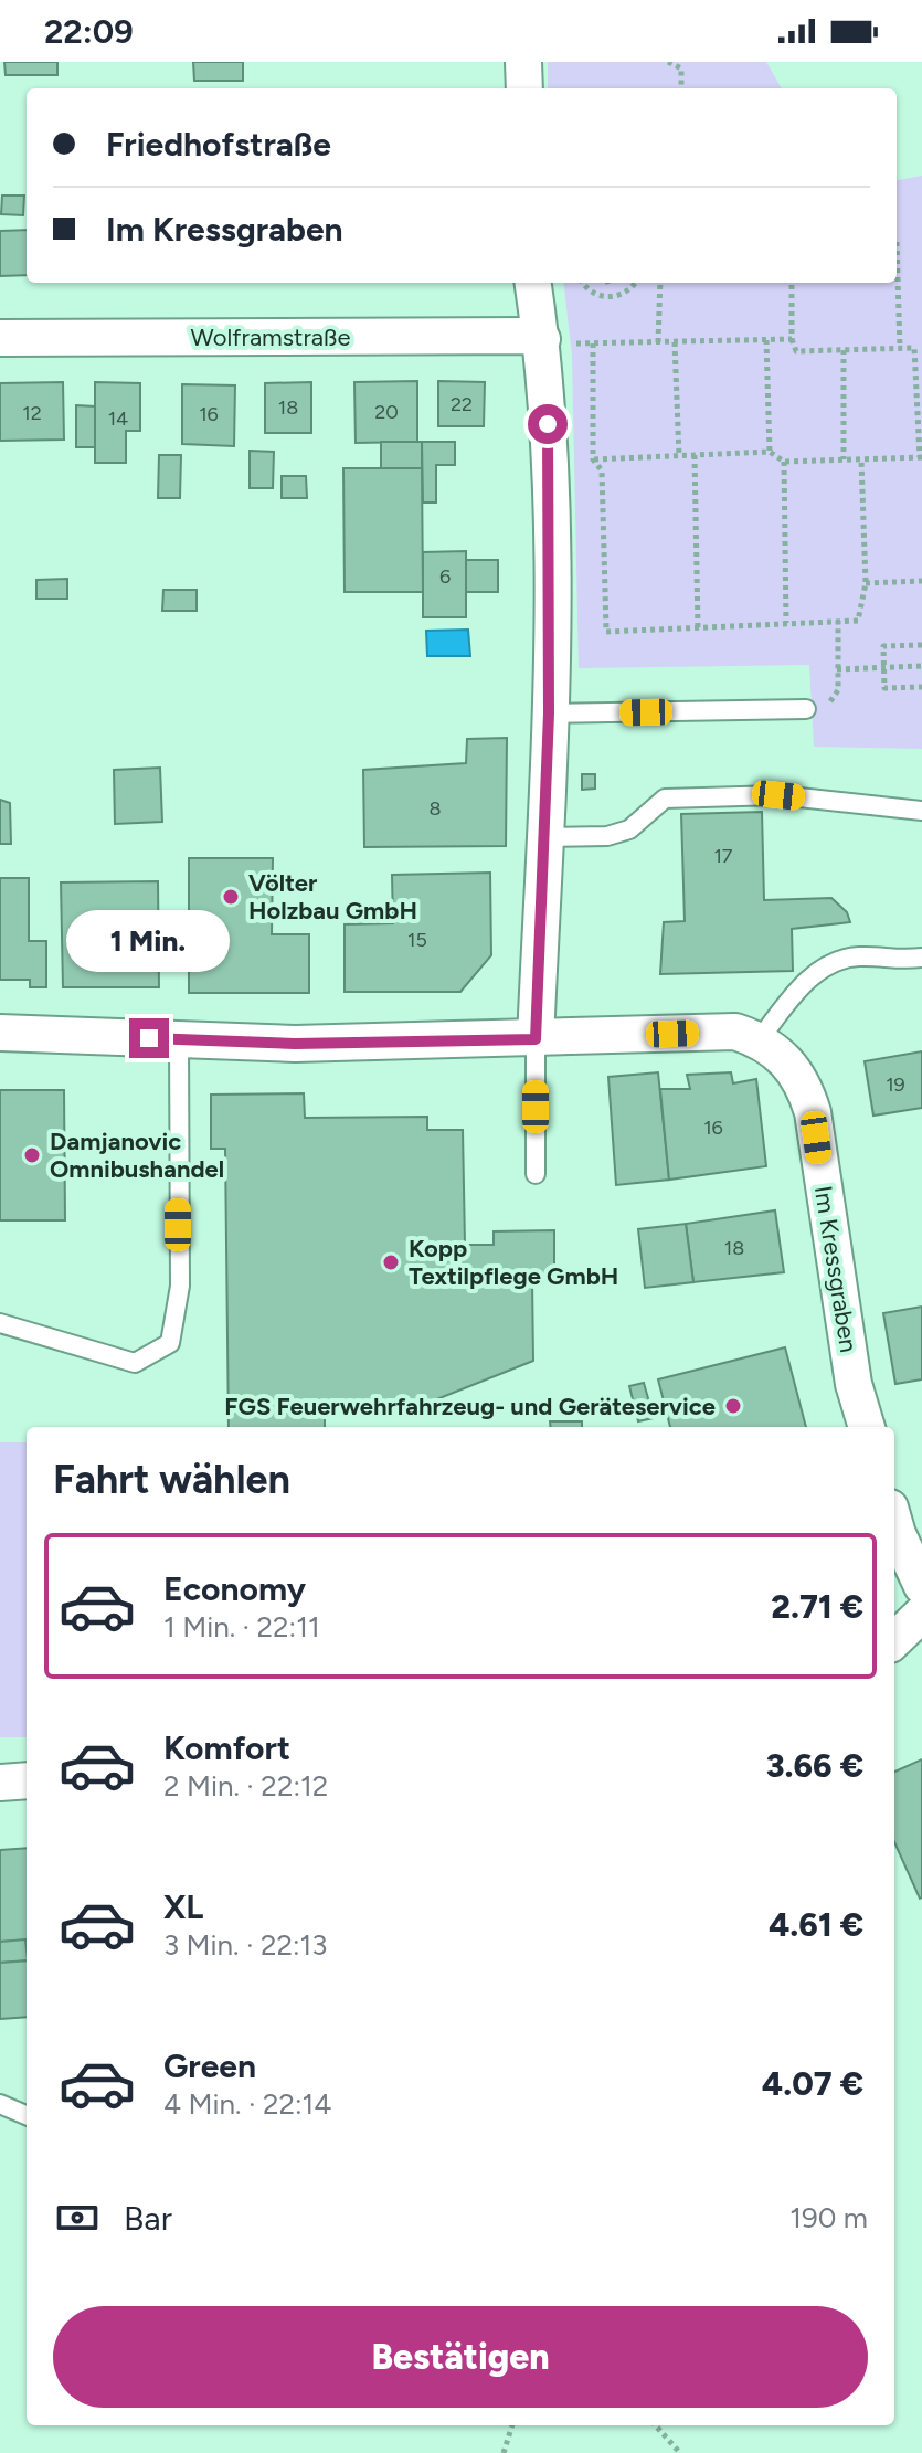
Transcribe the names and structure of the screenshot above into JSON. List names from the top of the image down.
{
  "streets": {
    "street": ["Wolframstraße", "Im Kressgraben"]
  },
  "places": [
    "Völter Holzbau GmbH",
    "Damjanovic Omnibushandel",
    "Kopp Textilpflege GmbH",
    "FGS Feuerwehrfahrzeug- und Geräteservice"
  ],
  "house_numbers": [
    "22",
    "18",
    "20",
    "12",
    "16",
    "14",
    "6",
    "8",
    "17",
    "15",
    "19",
    "16",
    "18"
  ],
  "page": {
    "status": "22:09",
    "banner": ["Friedhofstraße", "Im Kressgraben"],
    "bubble": "1 Min.",
    "heading": "Fahrt wählen",
    "list": [
      {
        "name": "Economy",
        "note": "1 Min. · 22:11",
        "value": "2.71 €"
      },
      {
        "name": "Komfort",
        "note": "2 Min. · 22:12",
        "value": "3.66 €"
      },
      {
        "name": "XL",
        "note": "3 Min. · 22:13",
        "value": "4.61 €"
      },
      {
        "name": "Green",
        "note": "4 Min. · 22:14",
        "value": "4.07 €"
      }
    ],
    "pay": ["Bar", "190 m"],
    "buttons": "Bestätigen"
  }
}
